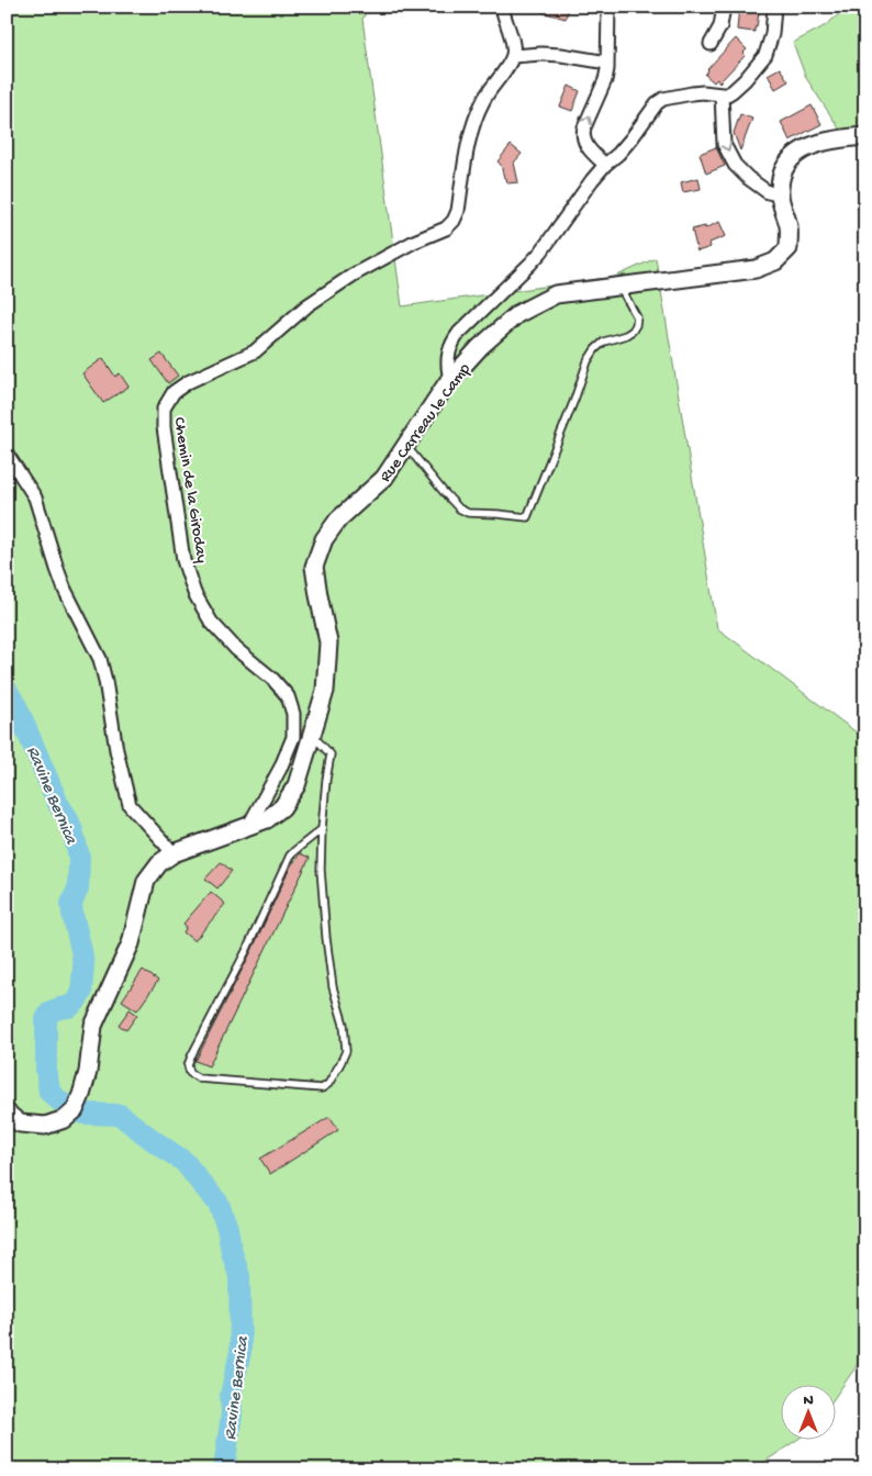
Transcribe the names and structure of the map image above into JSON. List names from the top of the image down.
{
  "streets": {
    "main road": ["Rue Carreau le Camp"],
    "street": ["Chemin de la Giroday"]
  },
  "crossings": [
    ["Rue Carreau le Camp", "Chemin de la Giroday"]
  ],
  "water": ["Ravine Bernica"],
  "north": "top"
}
